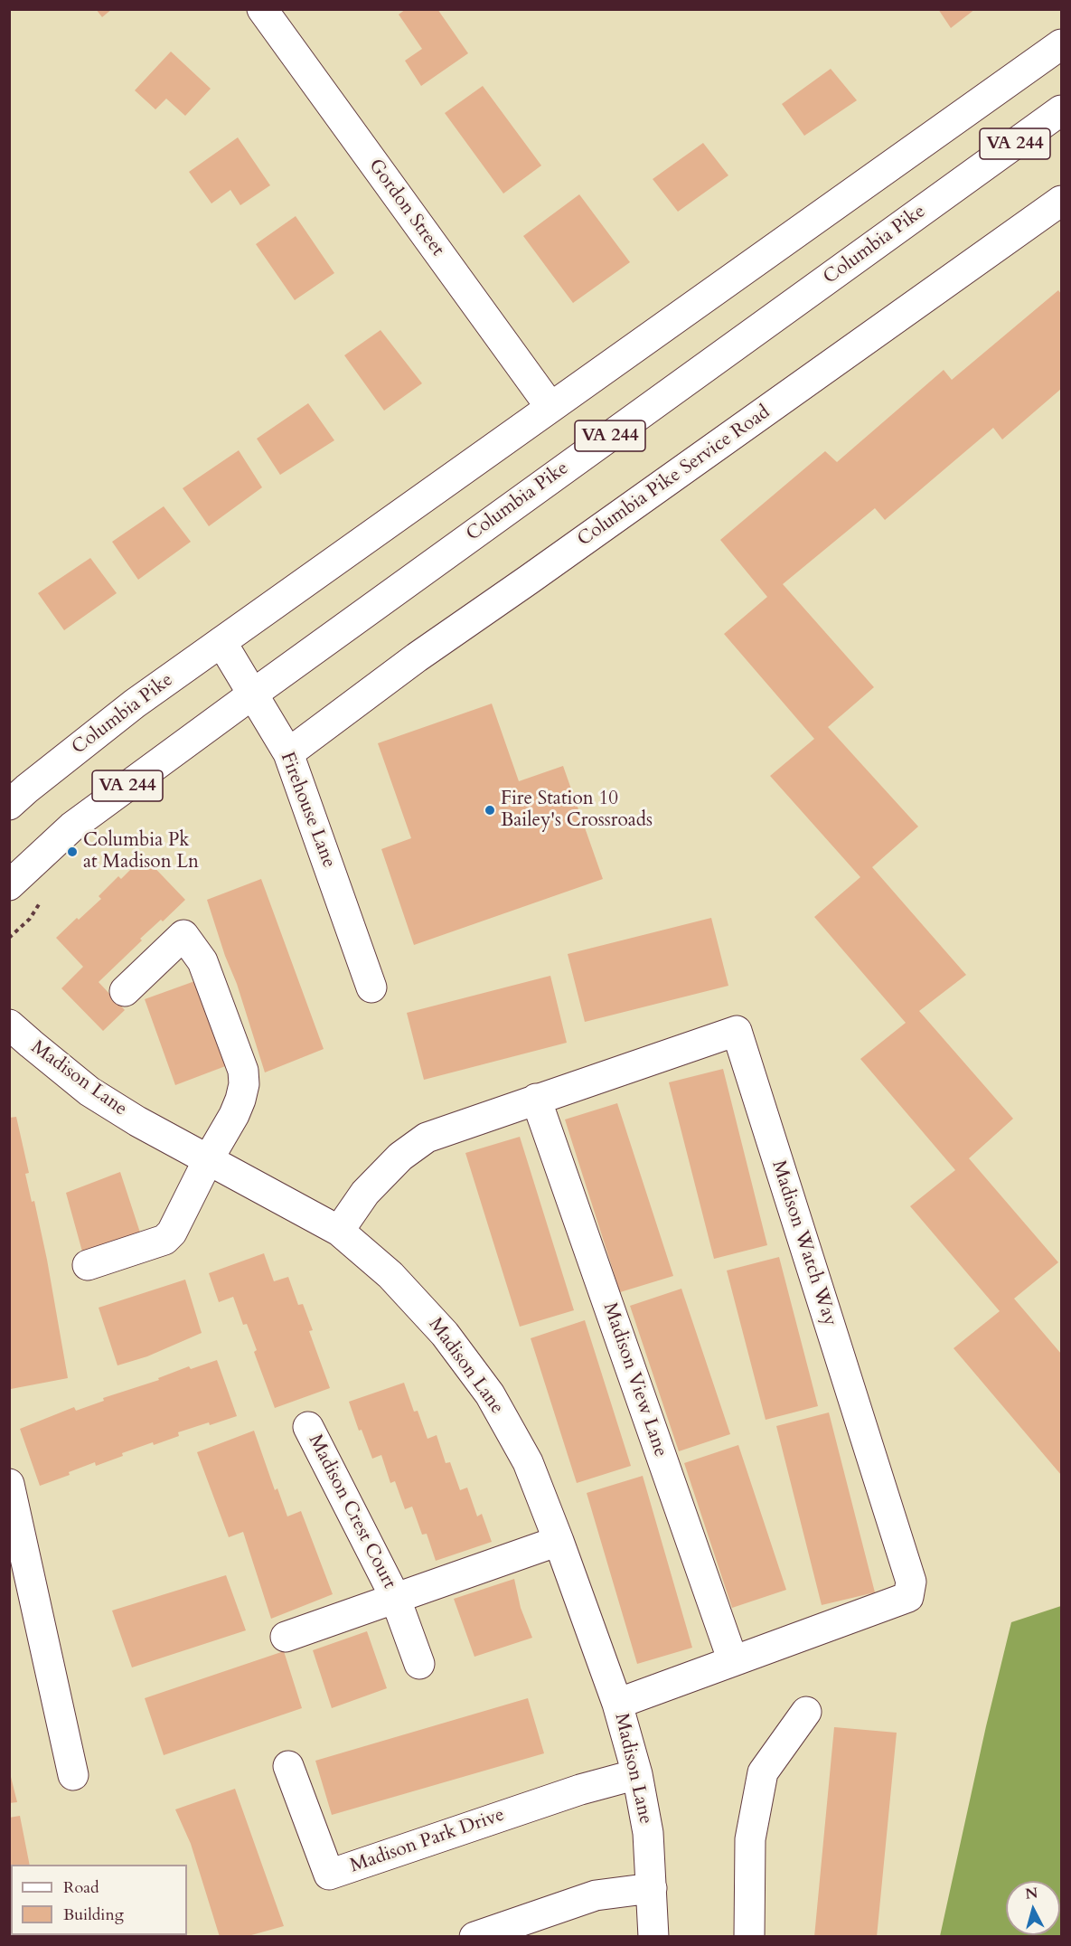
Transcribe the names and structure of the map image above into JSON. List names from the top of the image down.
{
  "streets": {
    "street": [
      "VA 244",
      "Gordon Street",
      "Columbia Pike",
      "Columbia Pike Service Road",
      "Firehouse Lane",
      "Madison Lane",
      "Madison Watch Way",
      "Madison View Lane",
      "Madison Crest Court",
      "Madison Park Drive"
    ]
  },
  "crossings": [
    ["Gordon Street", "Columbia Pike"],
    ["Columbia Pike", "Firehouse Lane"],
    ["Columbia Pike Service Road", "Firehouse Lane"],
    ["Madison Lane", "Madison Watch Way"],
    ["Madison Lane", "Madison Park Drive"],
    ["Madison Watch Way", "Madison View Lane"]
  ],
  "places": ["Fire Station 10 Bailey's Crossroads", "Columbia Pk at Madison Ln"],
  "legend": ["Road", "Building"],
  "north": "top"
}
